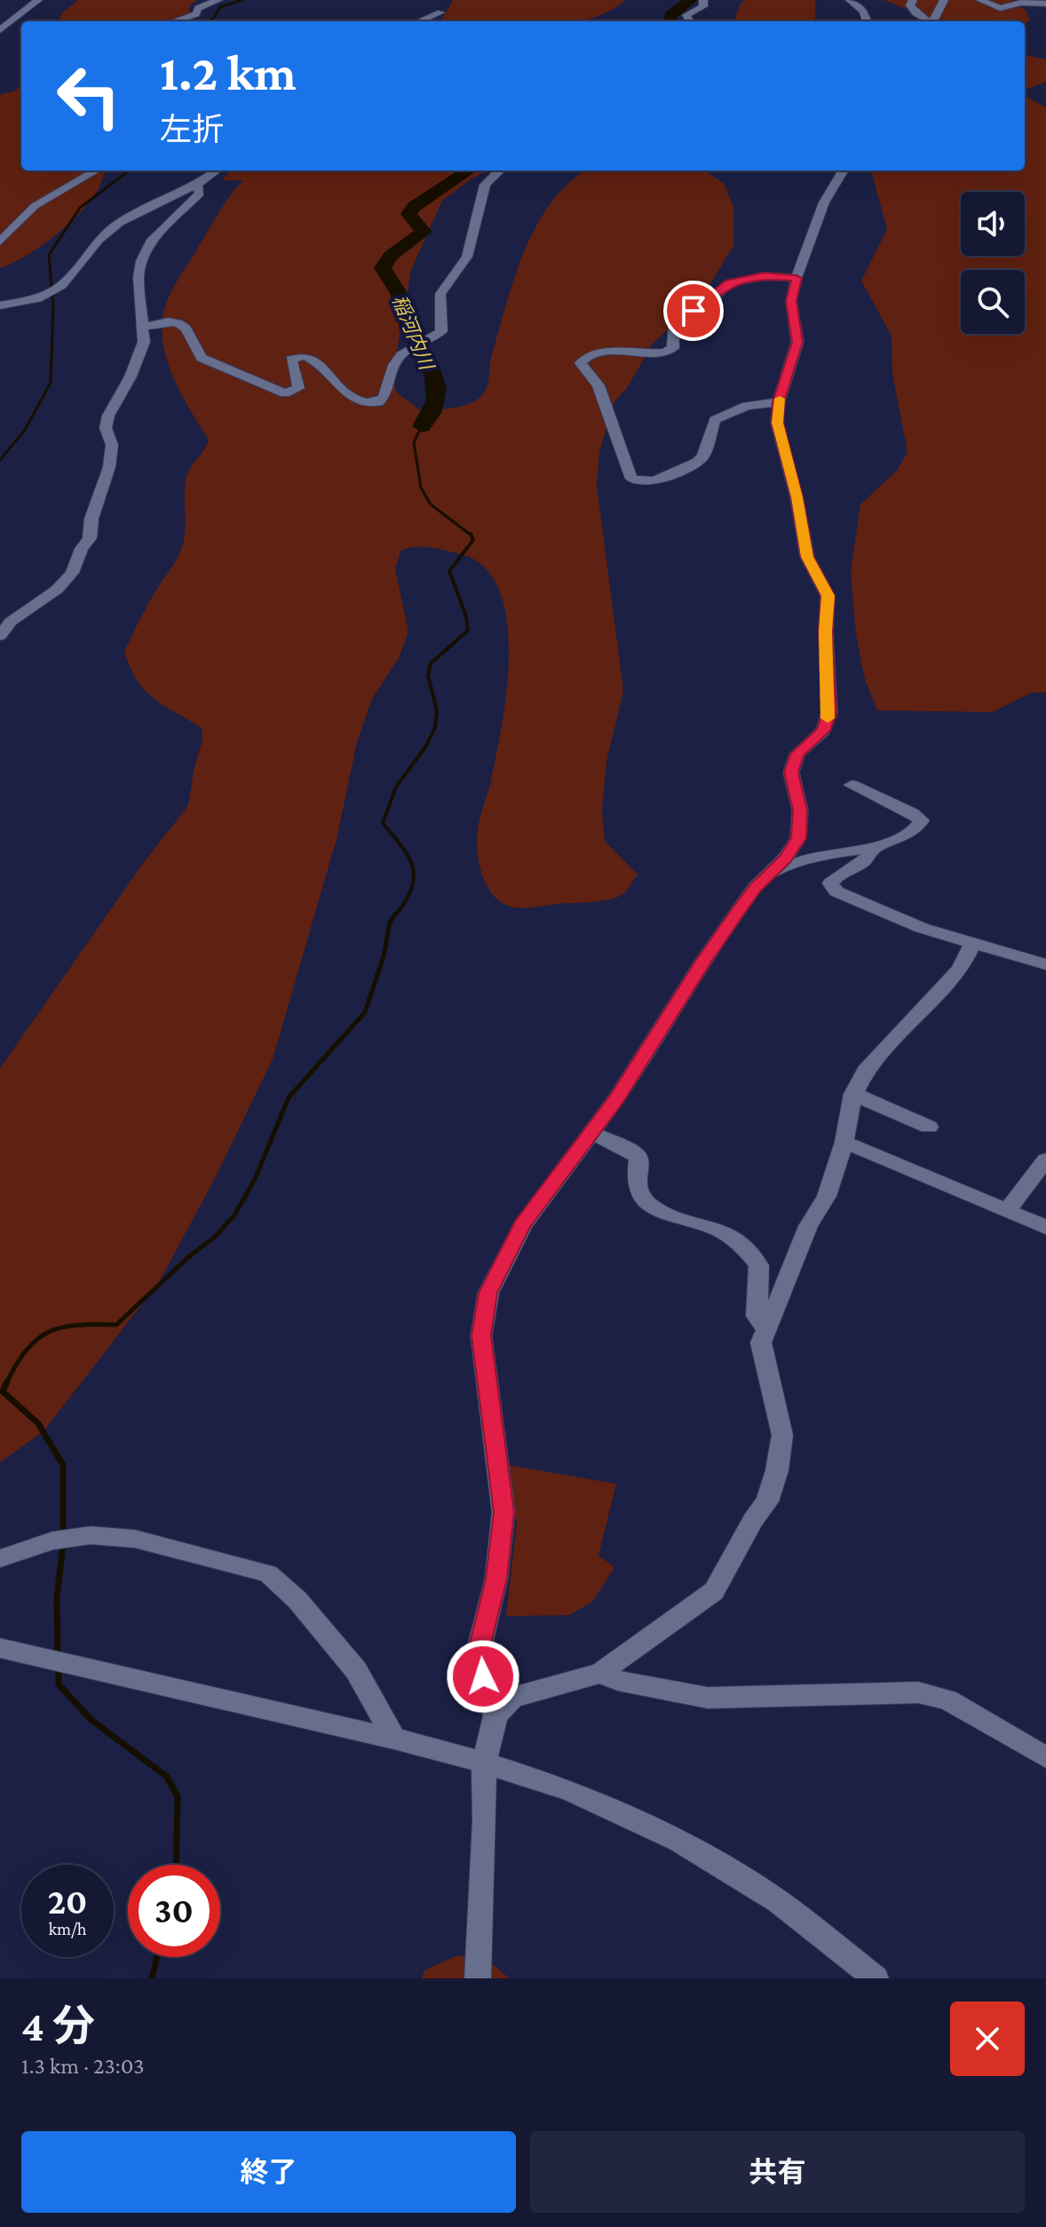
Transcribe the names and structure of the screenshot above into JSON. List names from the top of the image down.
{
  "water": ["稲河内川"],
  "page": {
    "turn": ["1.2 km", "左折"],
    "speed": "20 km/h",
    "limit": "30",
    "heading": ["4 分", "1.3 km · 23:03"],
    "buttons": ["終了", "共有"]
  }
}
